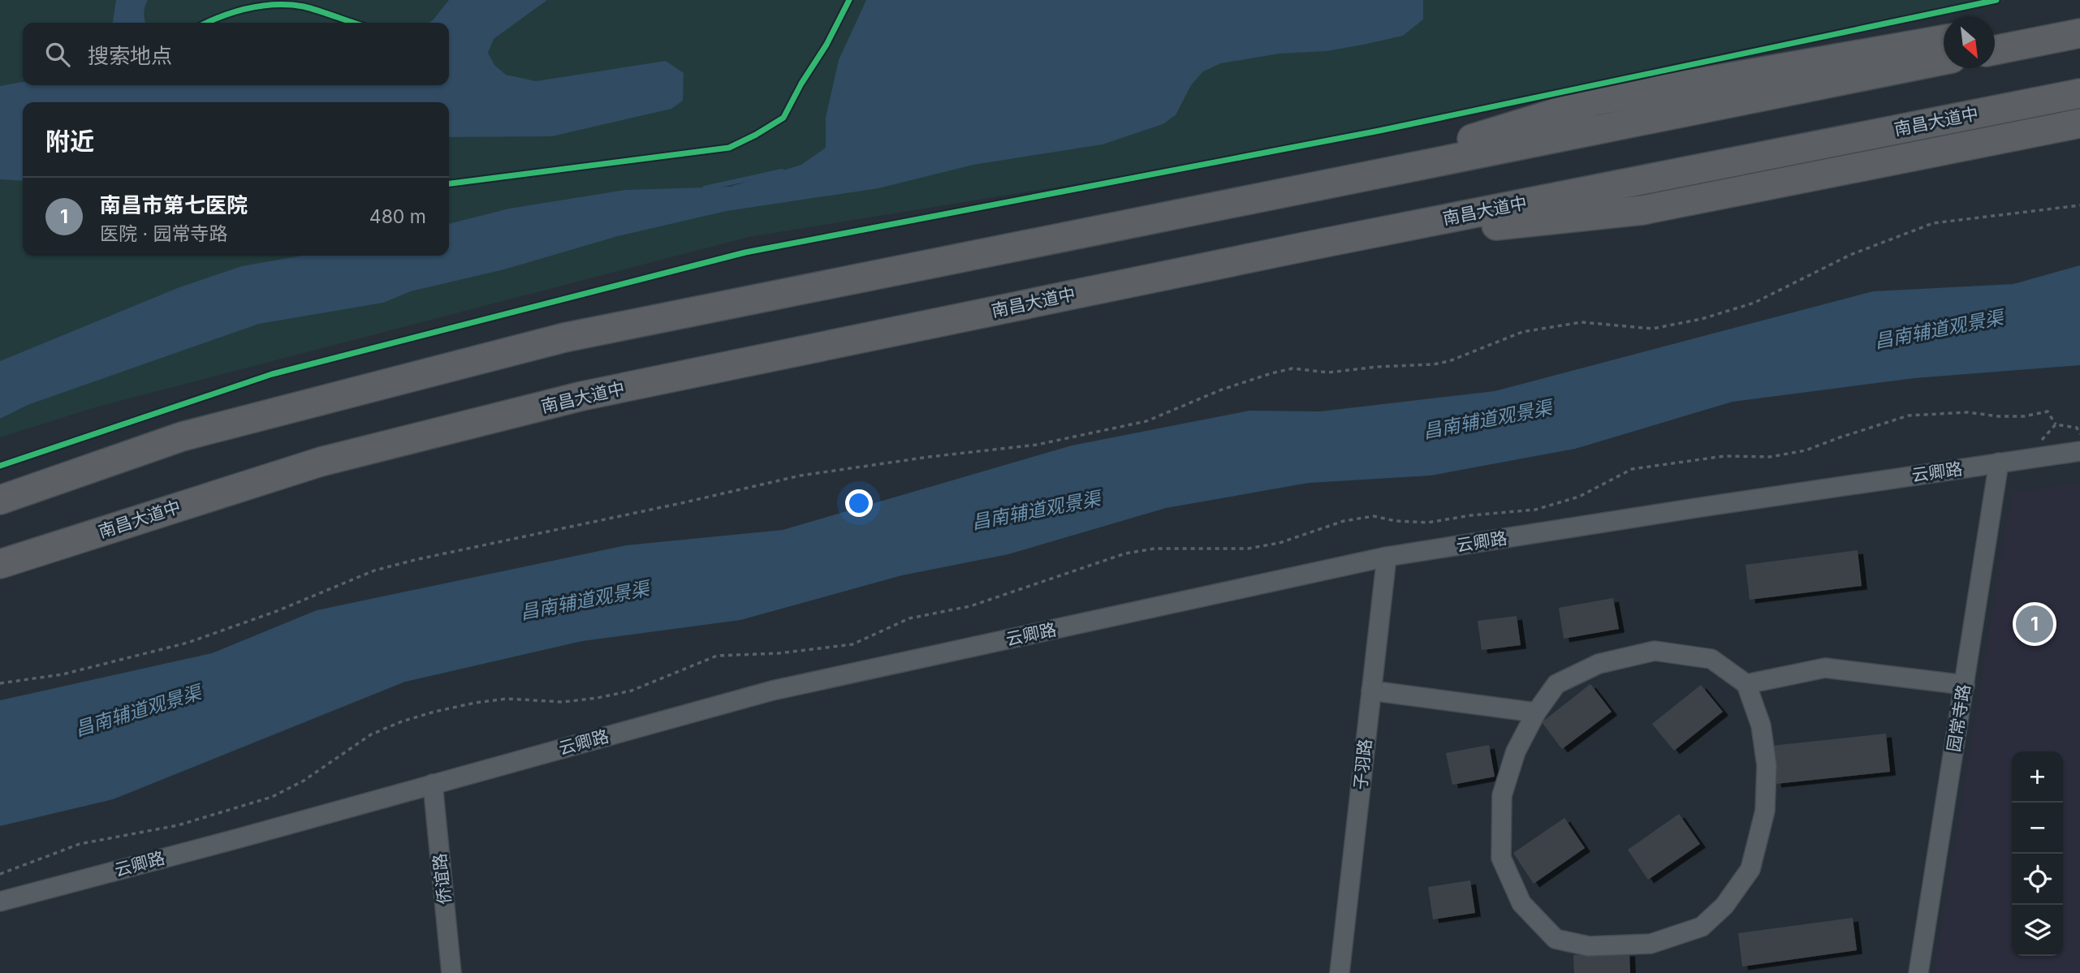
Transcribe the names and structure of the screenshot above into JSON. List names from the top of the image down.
{
  "streets": {
    "highway": ["南昌大道中"],
    "street": [
      "云卿路",
      "园常寺路",
      "子羽路",
      "侨谊路"
    ]
  },
  "crossings": [
    ["云卿路", "园常寺路"],
    ["云卿路", "子羽路"],
    ["云卿路", "侨谊路"]
  ],
  "water": ["昌南辅道观景渠"],
  "north": "bottom right",
  "page": {
    "search": "搜索地点",
    "heading": "附近",
    "list": [
      {
        "mark": "1",
        "name": "南昌市第七医院",
        "note": "医院 · 园常寺路",
        "value": "480 m"
      }
    ],
    "pins": "1",
    "map_buttons": ["+", "−"]
  }
}
